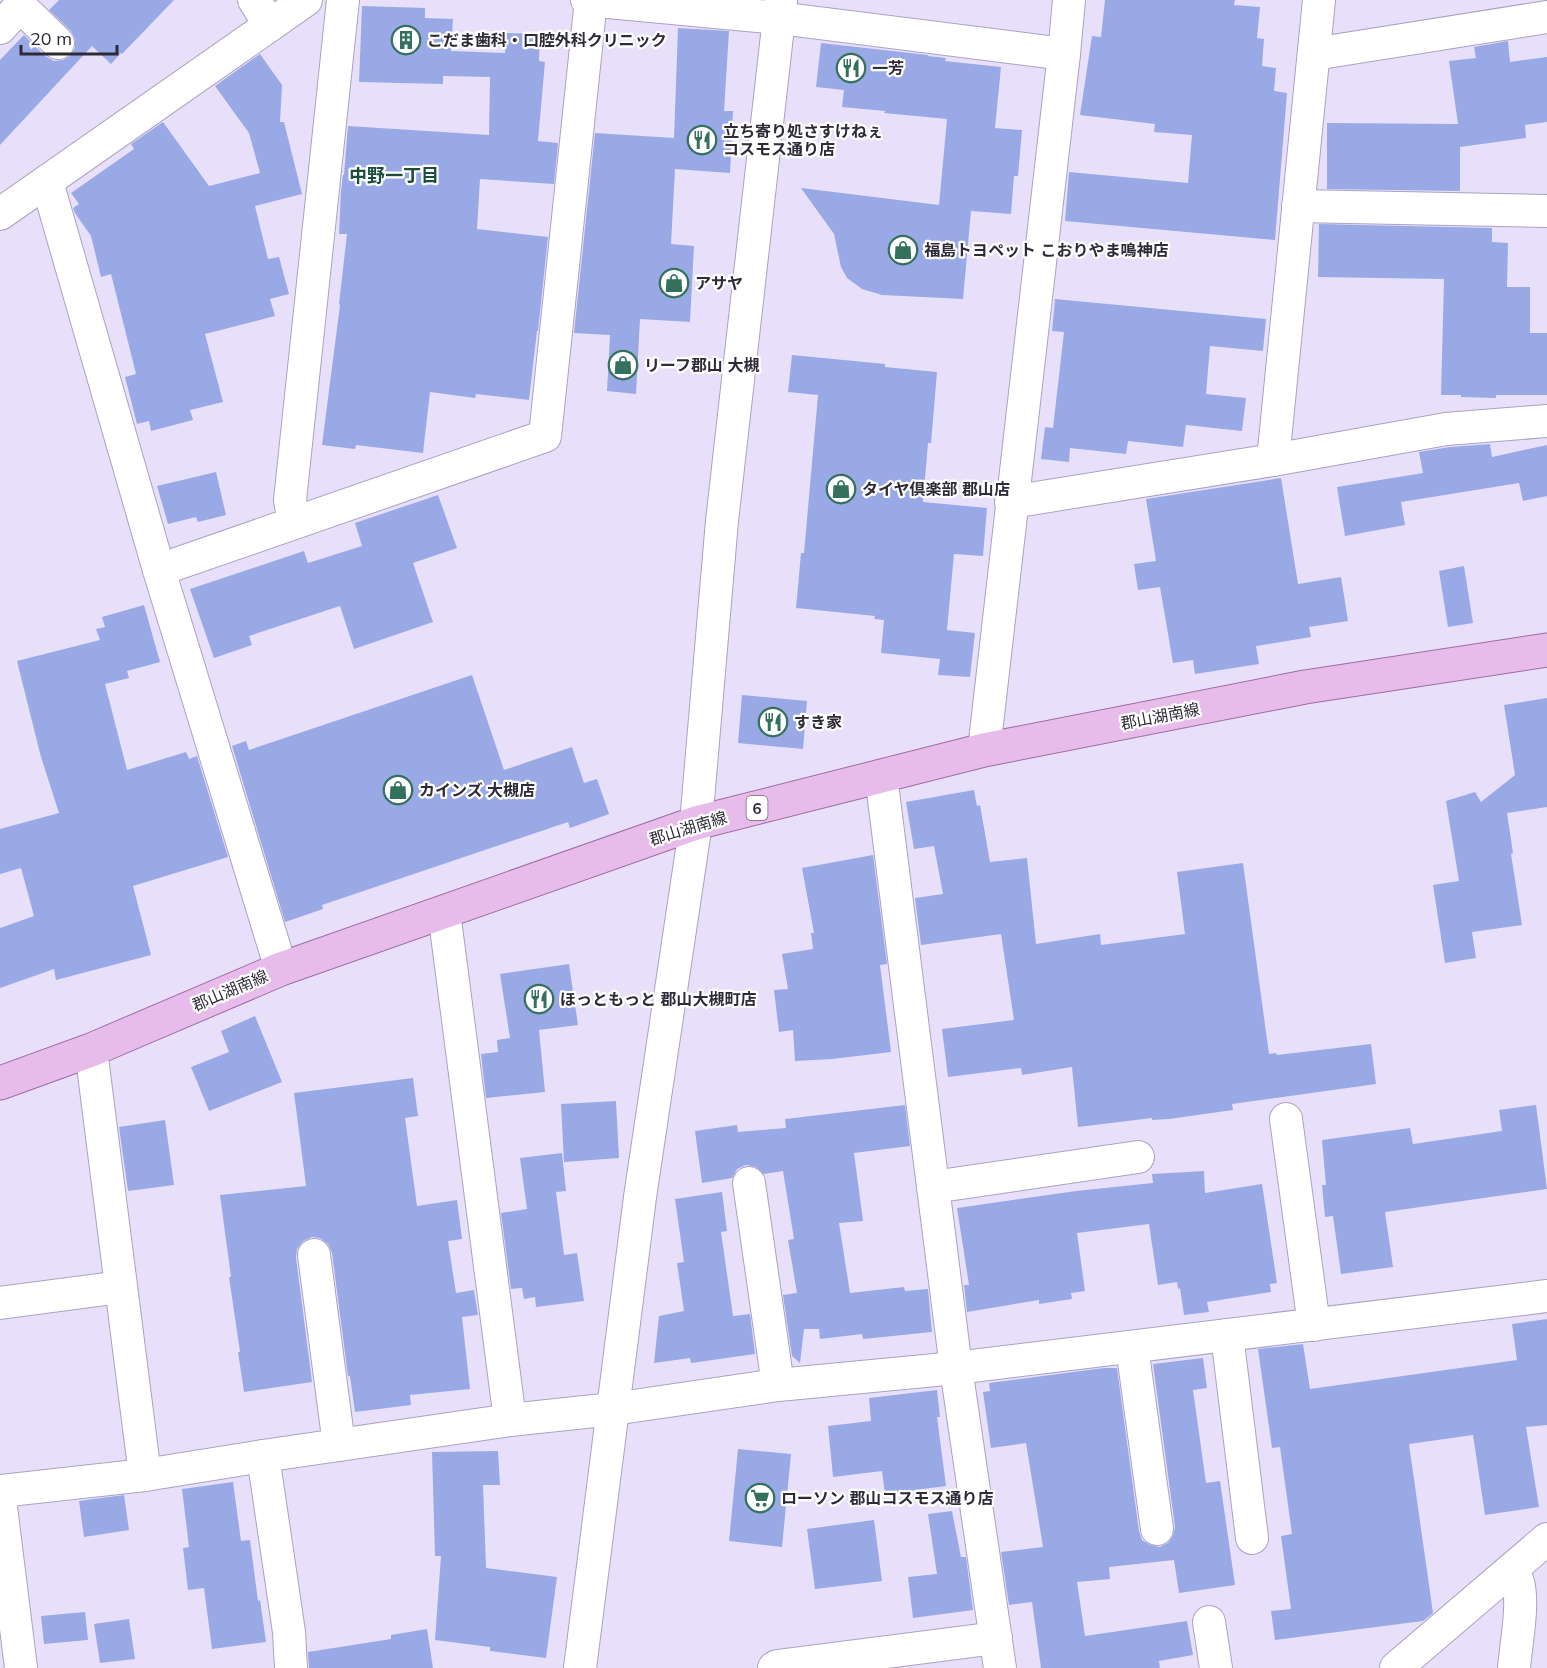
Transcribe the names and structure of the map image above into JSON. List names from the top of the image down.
{
  "streets": {
    "main road": ["郡山湖南線", "6"]
  },
  "districts": ["中野一丁目"],
  "places": {
    "building": ["こだま歯科・口腔外科クリニック"],
    "restaurant": [
      "一芳",
      "立ち寄り処さすけねぇ コスモス通り店",
      "すき家",
      "ほっともっと 郡山大槻町店"
    ],
    "shop": [
      "福島トヨペット こおりやま鳴神店",
      "アサヤ",
      "リーフ郡山 大槻",
      "タイヤ倶楽部 郡山店",
      "カインズ 大槻店"
    ],
    "supermarket": ["ローソン 郡山コスモス通り店"]
  },
  "scale_bar": "20 m"
}
